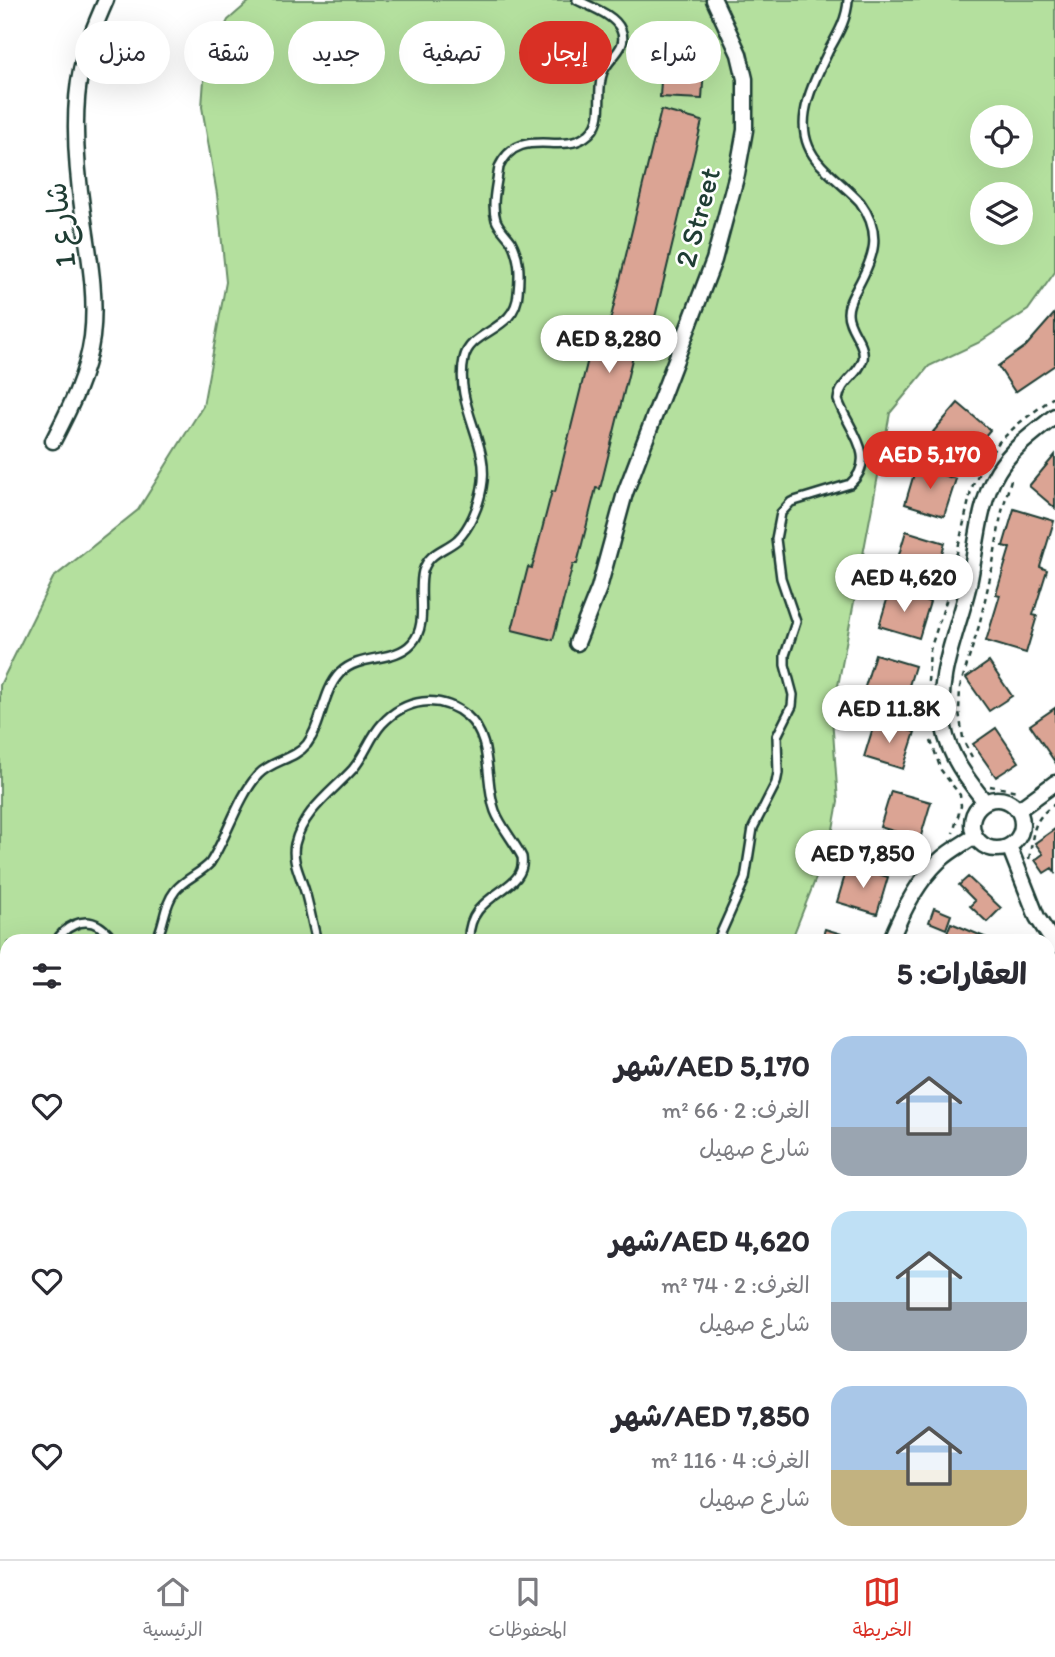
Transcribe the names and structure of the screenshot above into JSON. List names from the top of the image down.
{
  "streets": {
    "street": ["2 Street", "شارع 1"]
  },
  "page": {
    "chip": [
      "شراء",
      "إيجار",
      "تصفية",
      "جديد",
      "شقة",
      "منزل"
    ],
    "price": [
      "AED 8,280",
      "AED 5,170",
      "AED 4,620",
      "AED 11.8K",
      "AED 7,850"
    ],
    "heading": "العقارات: 5",
    "list": [
      {
        "name": "AED 5,170/شهر",
        "note": "الغرف: 2 · 66 m² · شارع صهيل"
      },
      {
        "name": "AED 4,620/شهر",
        "note": "الغرف: 2 · 74 m² · شارع صهيل"
      },
      {
        "name": "AED 7,850/شهر",
        "note": "الغرف: 4 · 116 m² · شارع صهيل"
      }
    ],
    "tabs": ["الخريطة", "المحفوظات", "الرئيسية"]
  }
}
